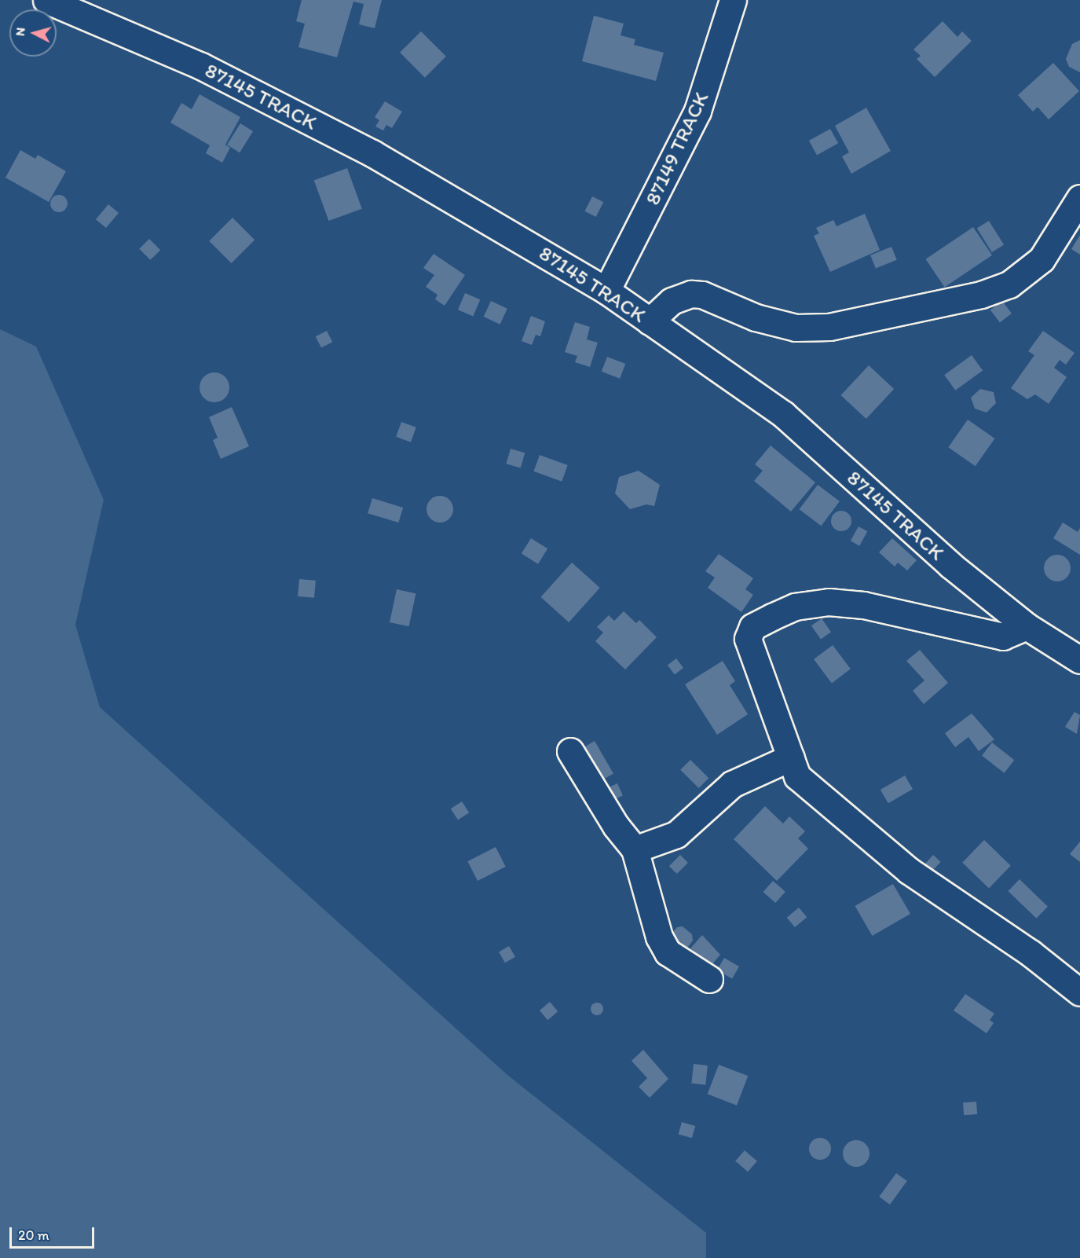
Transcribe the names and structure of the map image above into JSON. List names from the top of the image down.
{
  "streets": {
    "street": ["87145 TRACK", "87149 TRACK"]
  },
  "crossings": [
    ["87145 TRACK", "87149 TRACK"]
  ],
  "scale_bar": "20 m",
  "north": "left"
}
